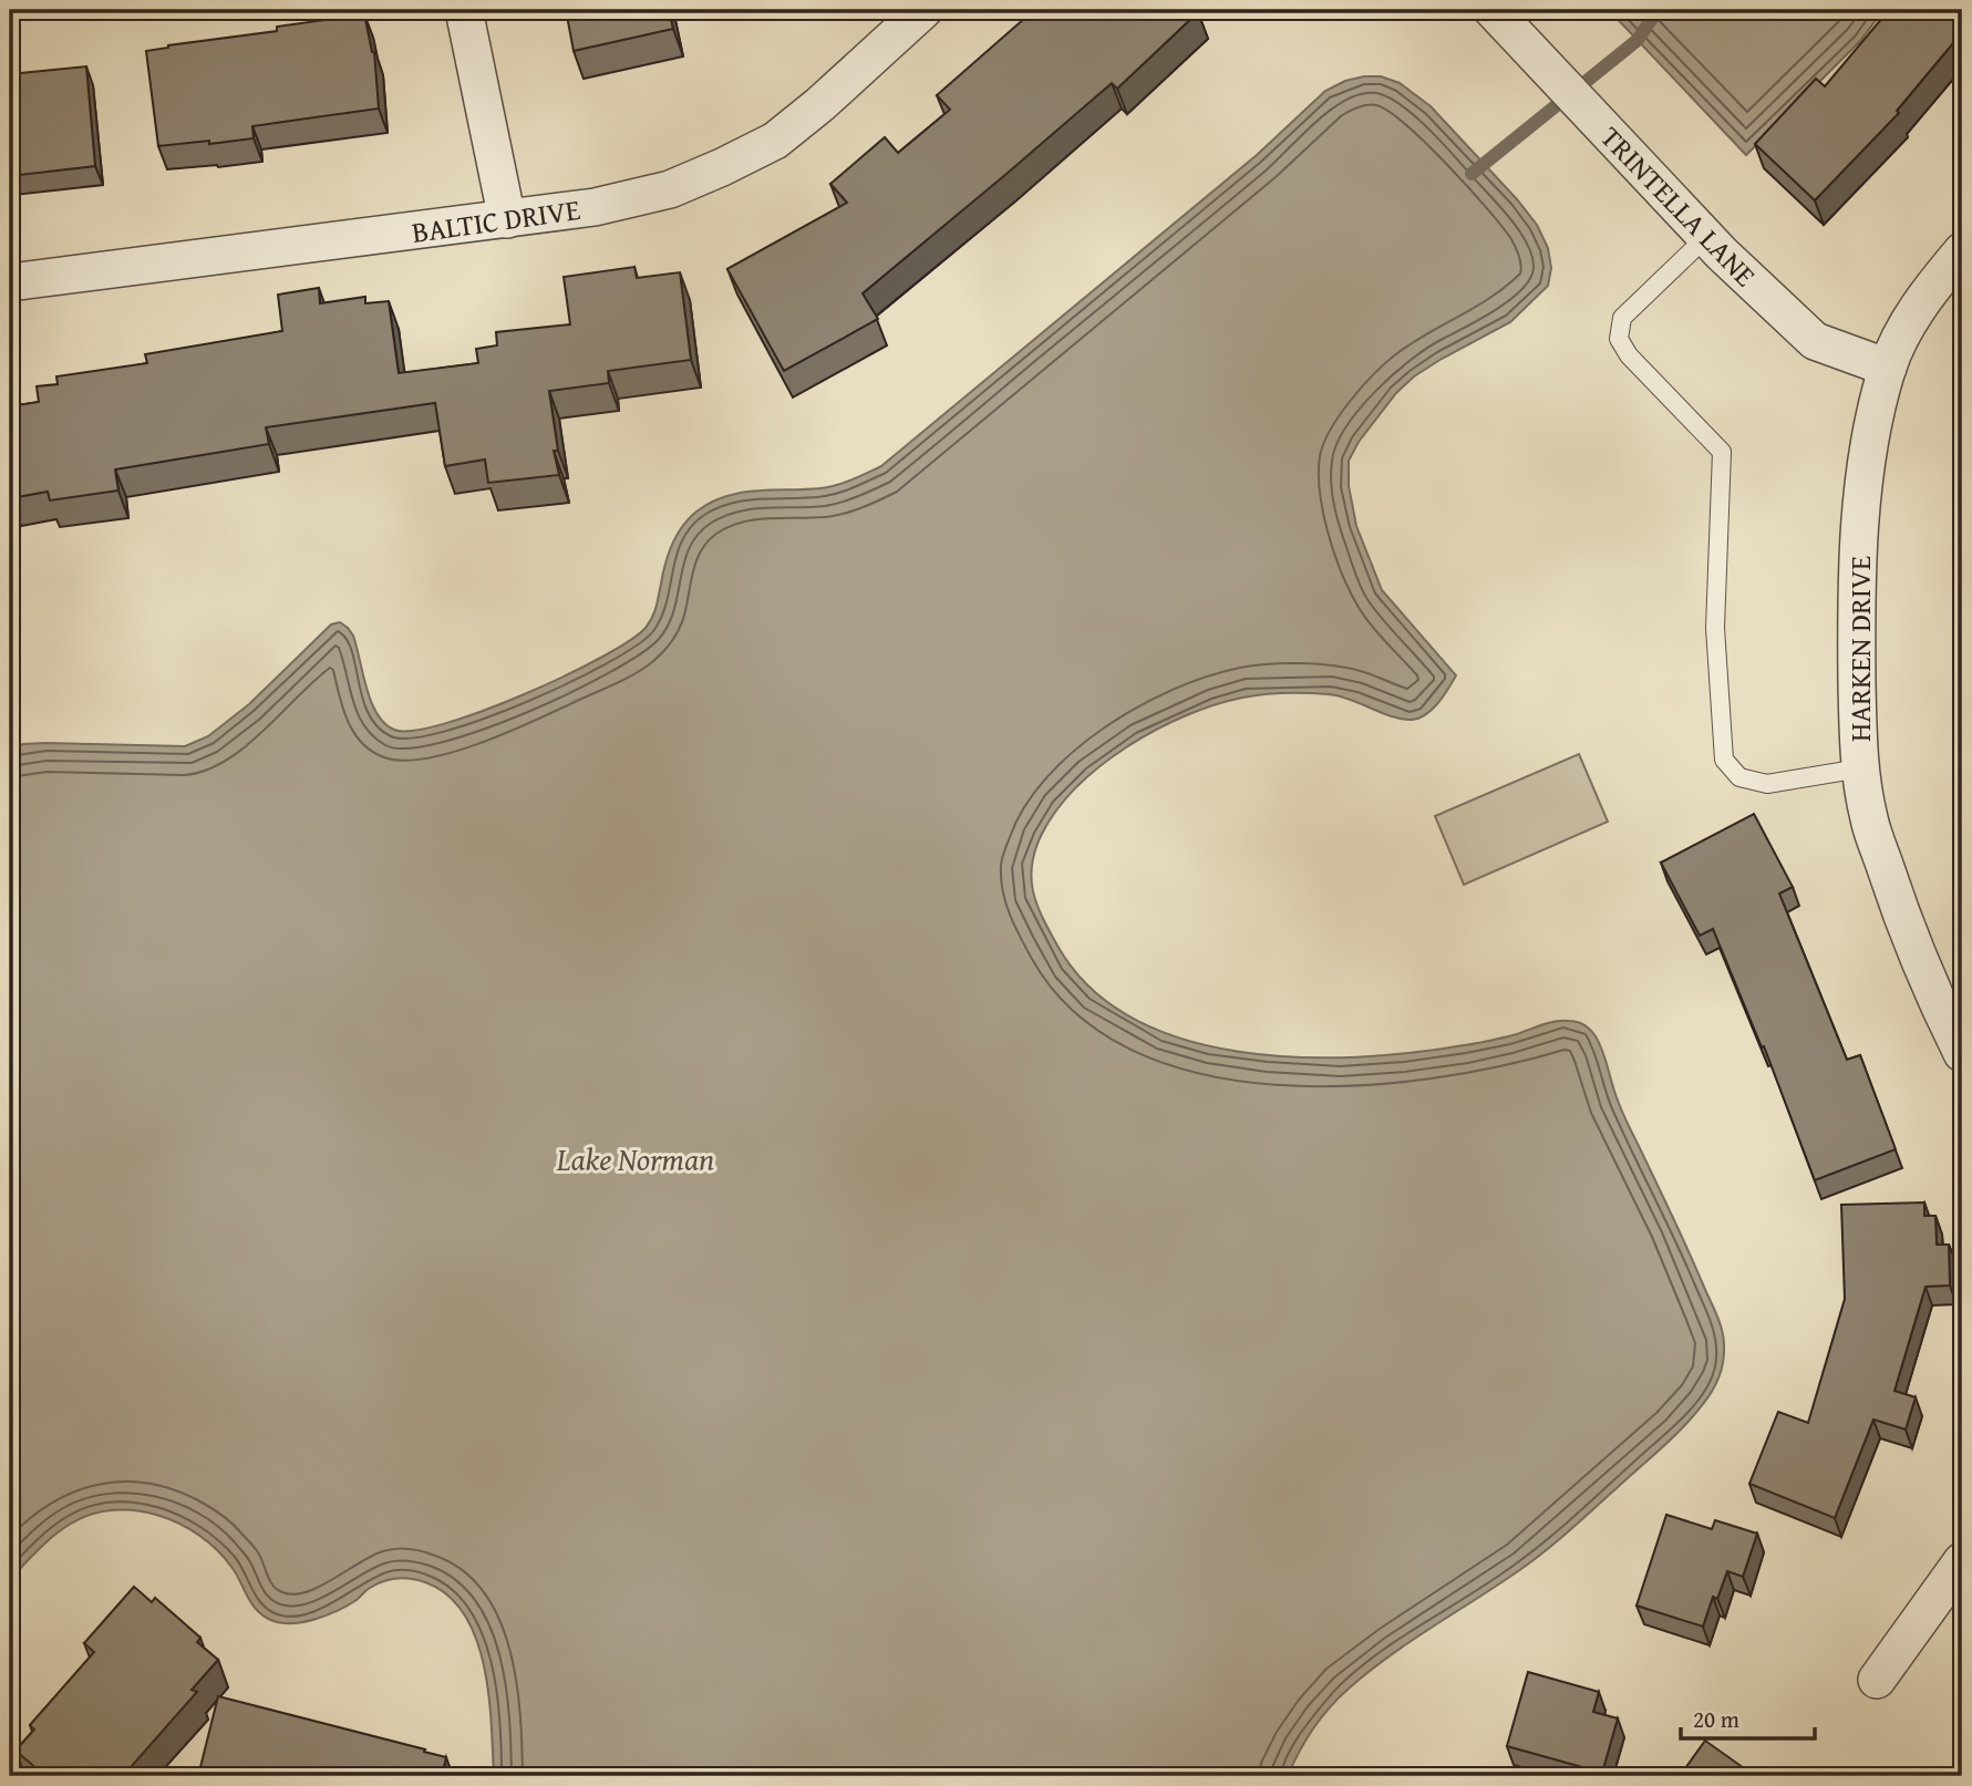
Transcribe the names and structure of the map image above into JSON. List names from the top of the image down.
{
  "streets": {
    "street": ["TRINTELLA LANE", "BALTIC DRIVE", "HARKEN DRIVE"]
  },
  "crossings": [
    ["TRINTELLA LANE", "HARKEN DRIVE"]
  ],
  "water": ["Lake Norman"],
  "scale_bar": "20 m"
}
